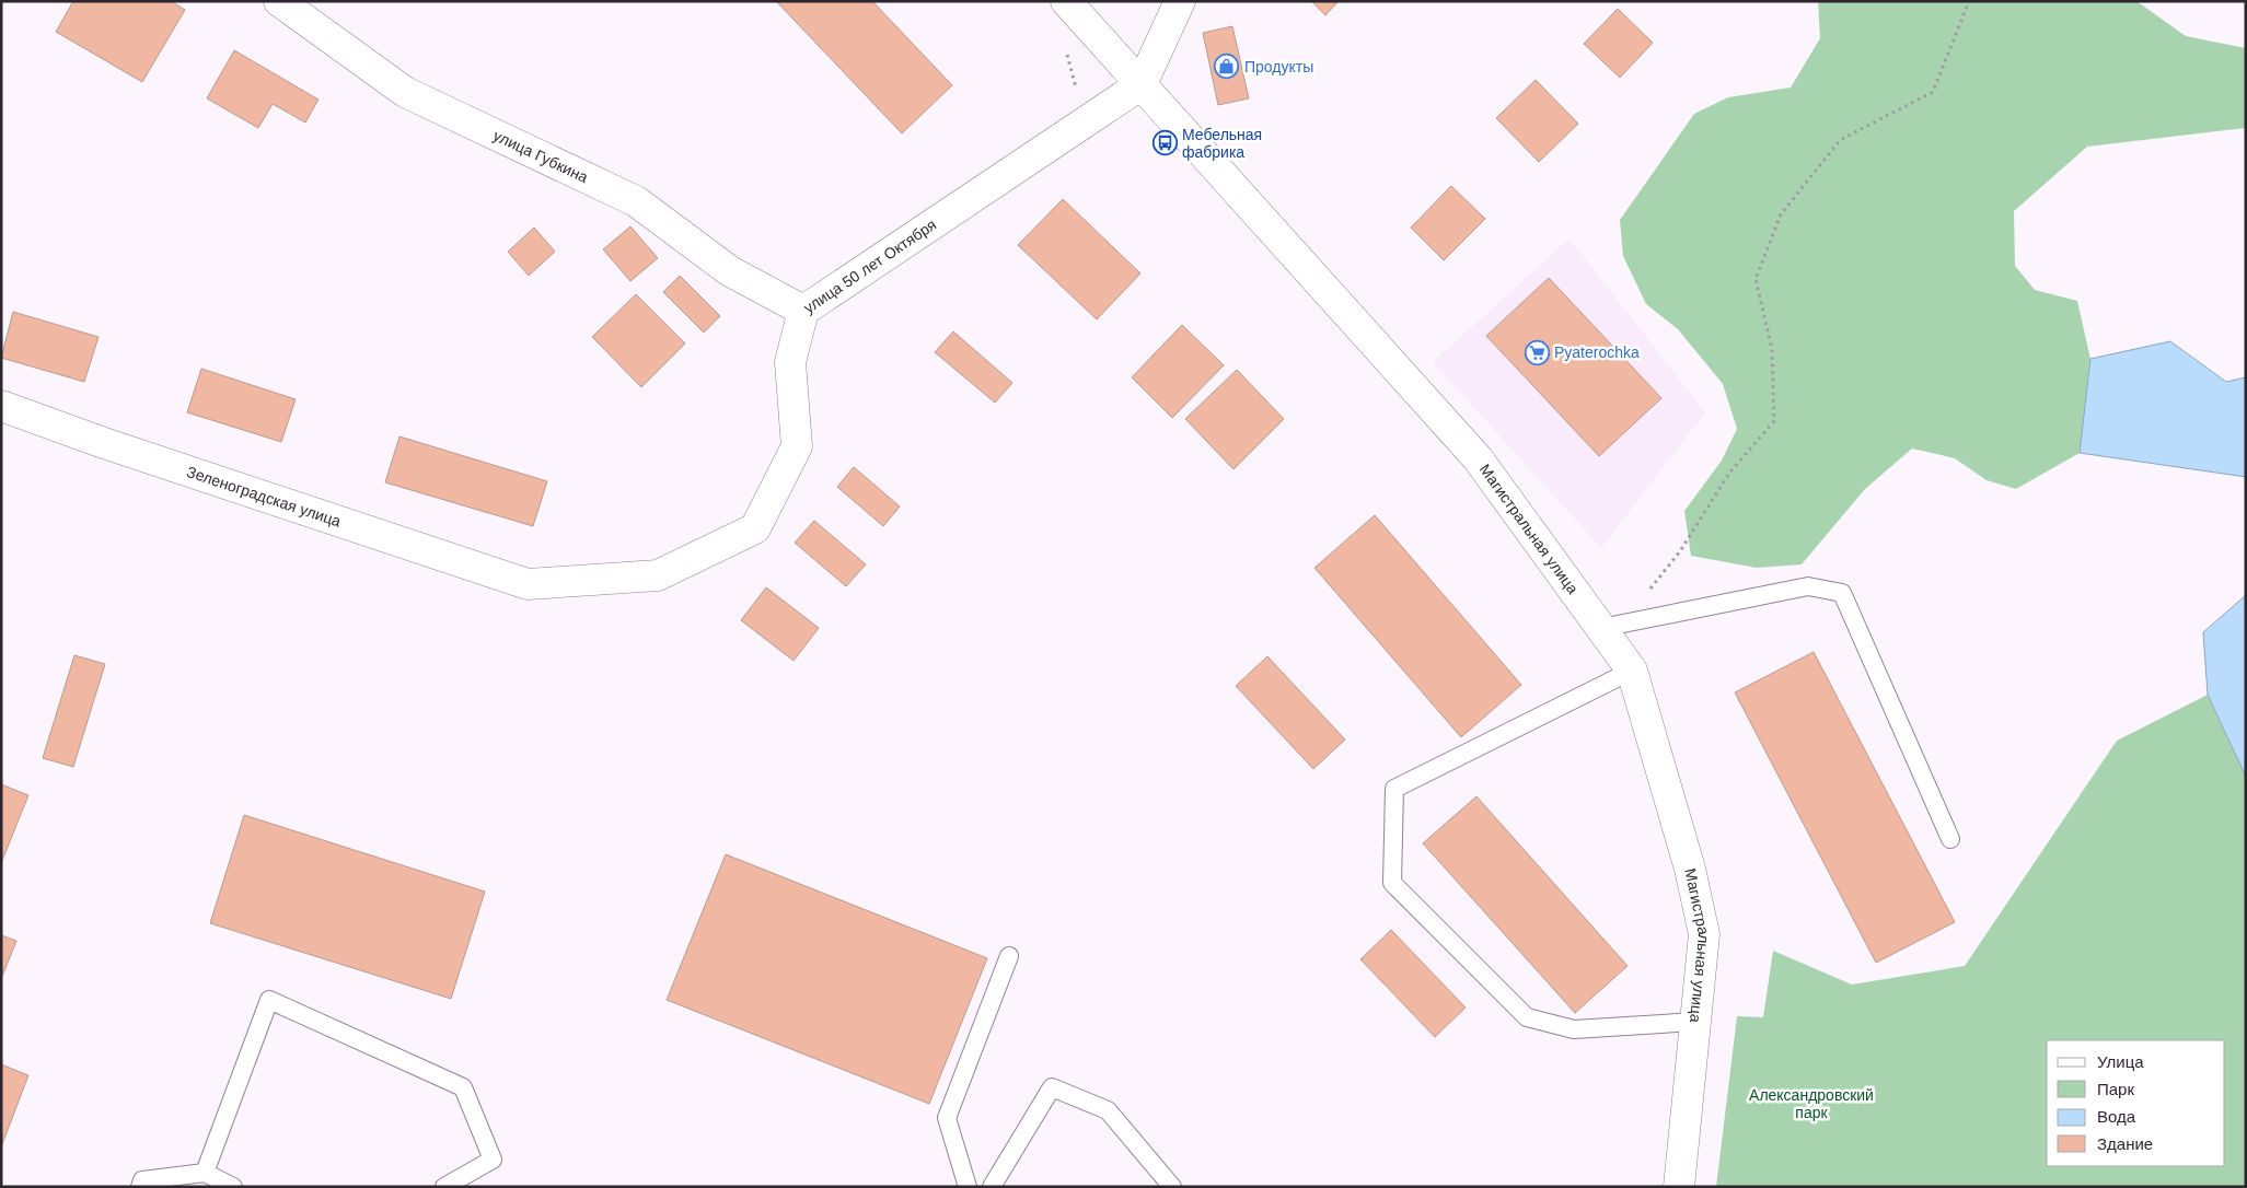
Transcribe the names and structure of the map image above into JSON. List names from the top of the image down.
{
  "streets": {
    "street": [
      "улица Губкина",
      "улица 50 лет Октября",
      "Зеленоградская улица",
      "Магистральная улица"
    ]
  },
  "crossings": [
    ["улица Губкина", "улица 50 лет Октября"],
    ["улица 50 лет Октября", "Зеленоградская улица"],
    ["улица 50 лет Октября", "Магистральная улица"]
  ],
  "parks": ["Александровский парк"],
  "places": {
    "shop": ["Продукты"],
    "bus stop": ["Мебельная фабрика"],
    "supermarket": ["Pyaterochka"]
  },
  "legend": [
    "Улица",
    "Парк",
    "Вода",
    "Здание"
  ]
}
